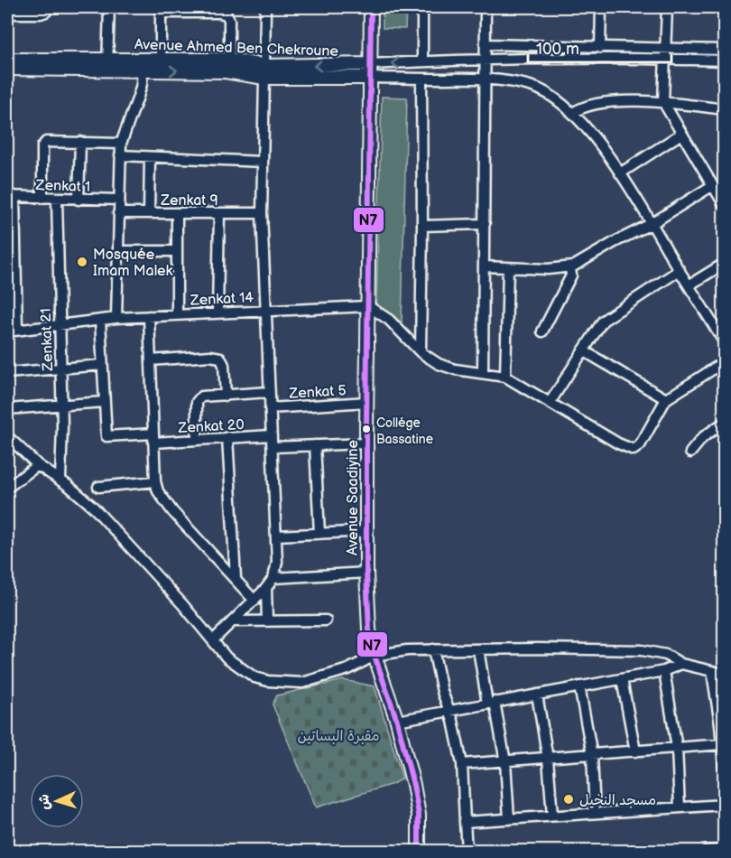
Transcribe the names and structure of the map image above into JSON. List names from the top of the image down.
{
  "streets": {
    "main road": ["Avenue Ahmed Ben Chekroune", "Avenue Saadiyine"],
    "street": [
      "Zenkat 1",
      "Zenkat 9",
      "Zenkat 14",
      "Zenkat 21",
      "Zenkat 5",
      "Zenkat 20"
    ]
  },
  "crossings": [
    ["Avenue Ahmed Ben Chekroune", "Avenue Saadiyine"],
    ["Zenkat 1", "Zenkat 21"],
    ["Zenkat 14", "Zenkat 21"],
    ["Zenkat 14", "Avenue Saadiyine"],
    ["Zenkat 5", "Avenue Saadiyine"]
  ],
  "parks": ["مقبرة البساتين"],
  "places": ["Mosquée Imam Malek", "Collége Bassatine", "مسجد النخيل"],
  "lines": ["transit line N7"],
  "scale_bar": "100 m",
  "north": "left"
}
